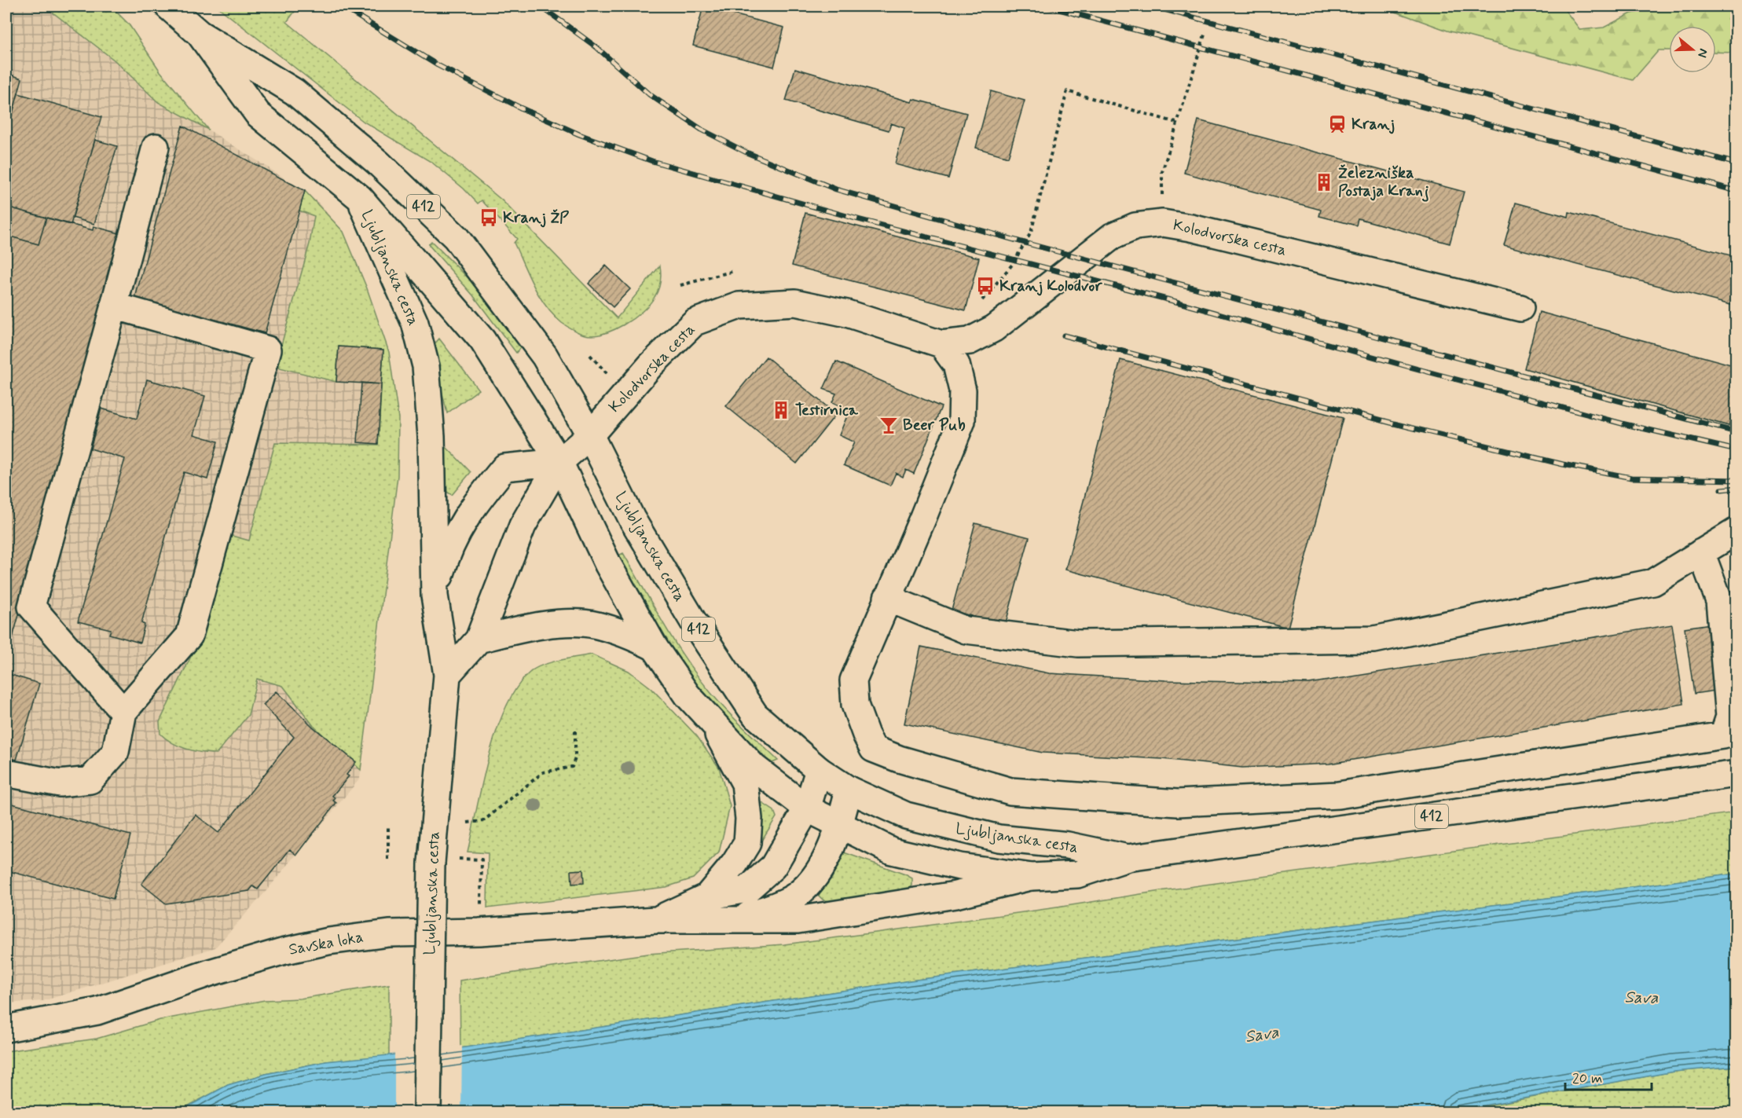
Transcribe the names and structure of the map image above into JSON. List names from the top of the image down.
{
  "streets": {
    "street": [
      "412",
      "Kolodvorska cesta",
      "Ljubljanska cesta",
      "Savska loka"
    ]
  },
  "crossings": [
    ["412", "Ljubljanska cesta"],
    ["Kolodvorska cesta", "Ljubljanska cesta"]
  ],
  "water": ["Sava"],
  "places": {
    "station": ["Kranj"],
    "building": ["Železniška Postaja Kranj", "Testirnica"],
    "bus stop": ["Kranj ŽP", "Kranj Kolodvor"],
    "bar": ["Beer Pub"]
  },
  "scale_bar": "20 m",
  "north": "right"
}
